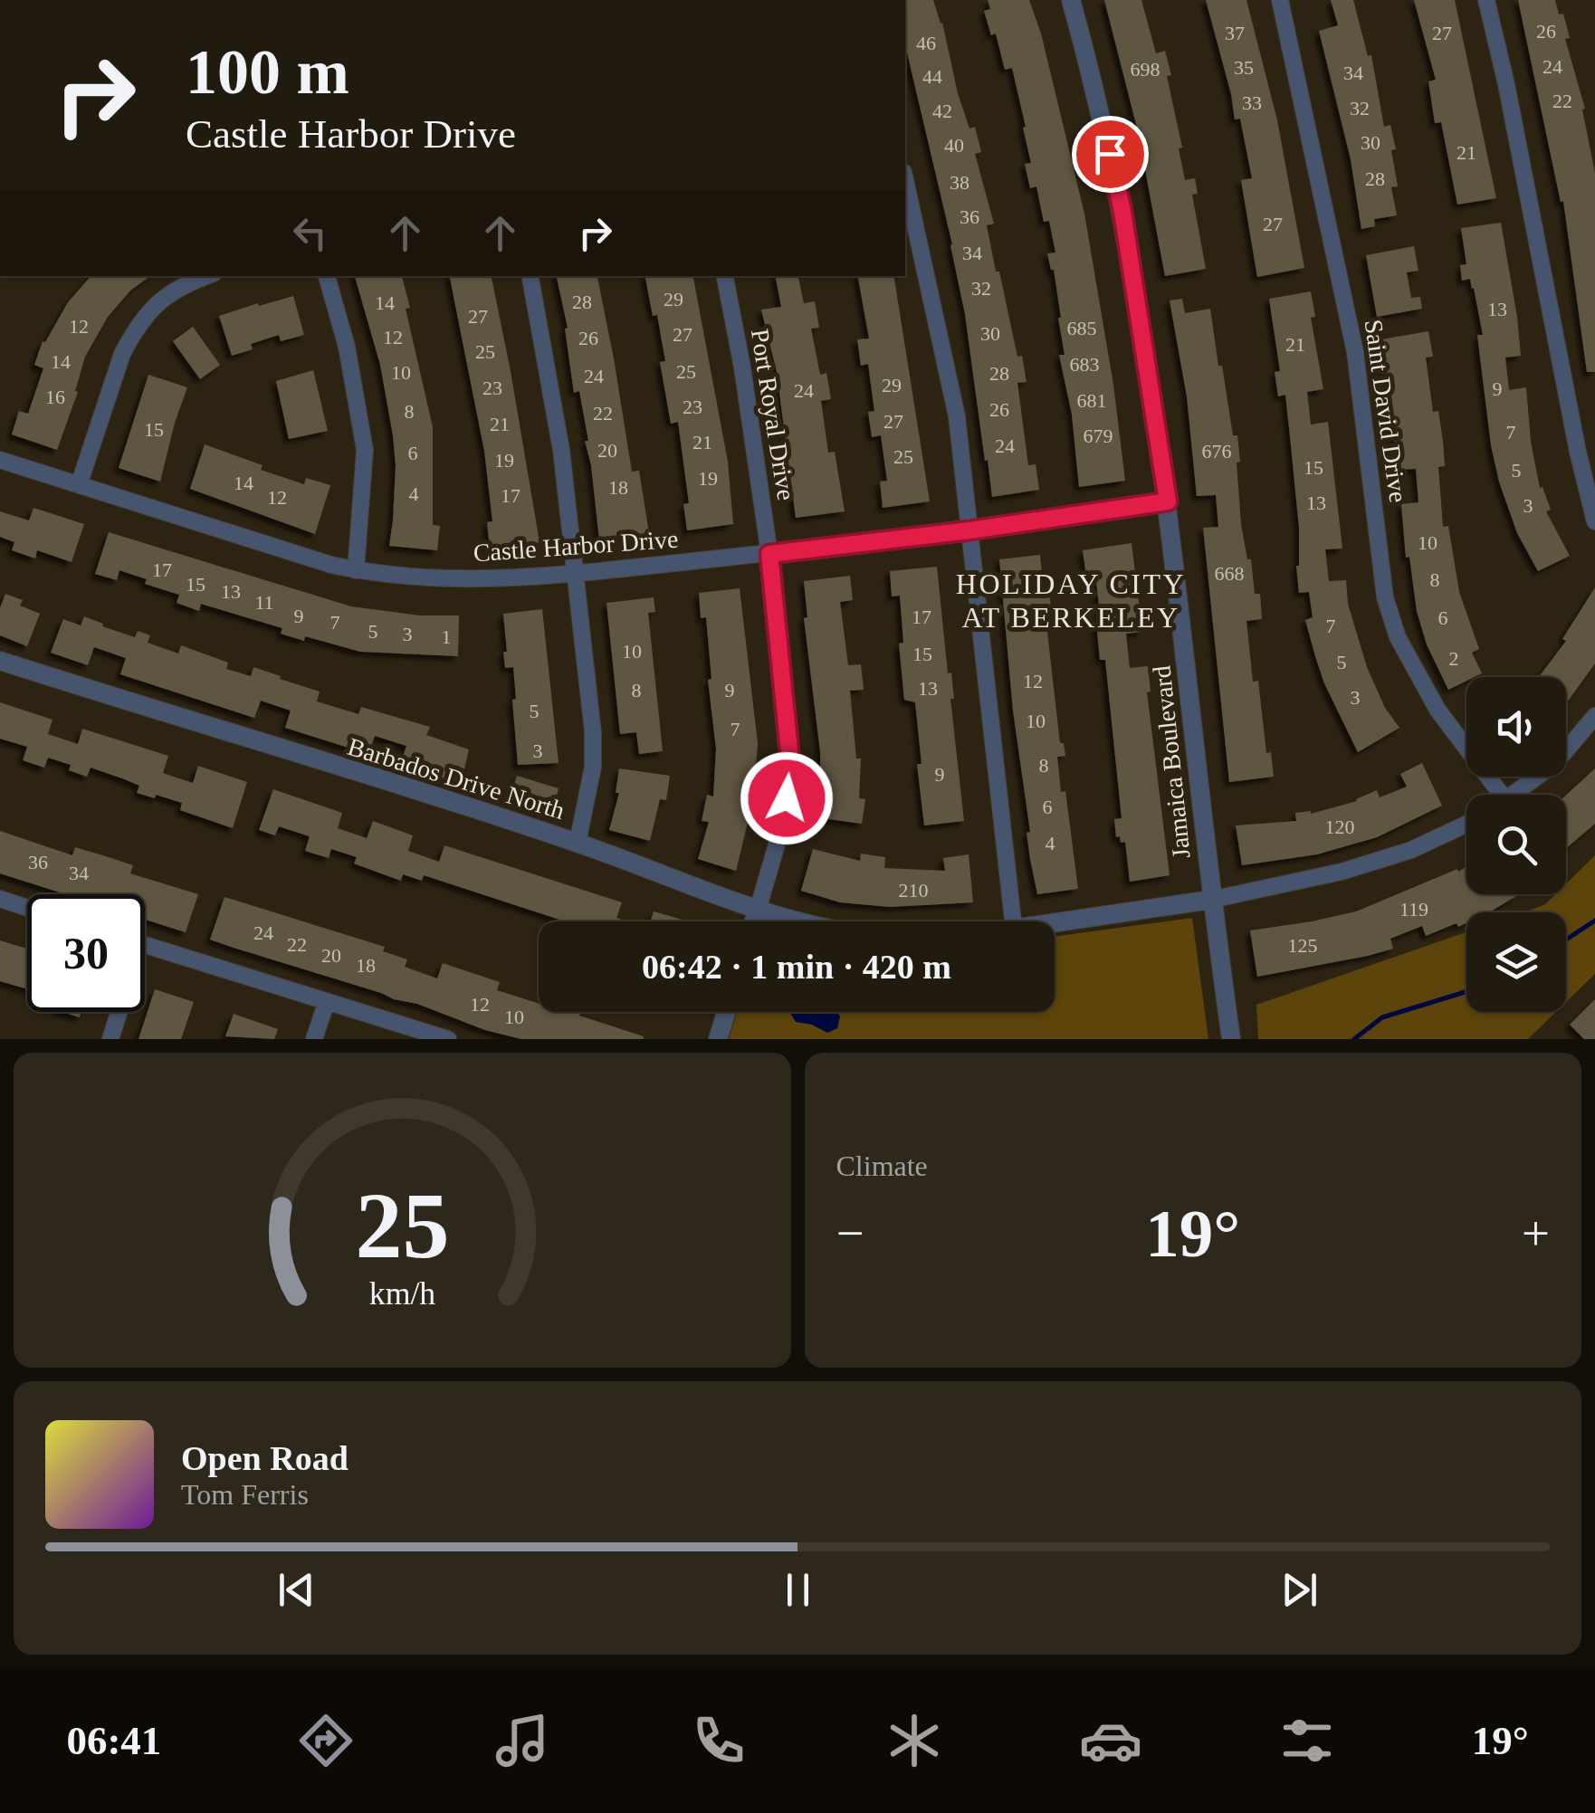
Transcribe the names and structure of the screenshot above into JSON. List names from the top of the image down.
{
  "streets": {
    "street": [
      "Saint David Drive",
      "Port Royal Drive",
      "Castle Harbor Drive",
      "Jamaica Boulevard",
      "Barbados Drive North"
    ]
  },
  "crossings": [
    ["Port Royal Drive", "Castle Harbor Drive"],
    ["Port Royal Drive", "Barbados Drive North"],
    ["Castle Harbor Drive", "Jamaica Boulevard"]
  ],
  "districts": ["HOLIDAY CITY AT BERKELEY"],
  "house_numbers": [
    "26",
    "37",
    "27",
    "46",
    "24",
    "35",
    "698",
    "34",
    "44",
    "22",
    "33",
    "32",
    "42",
    "30",
    "40",
    "21",
    "28",
    "38",
    "36",
    "27",
    "34",
    "32",
    "29",
    "28",
    "14",
    "13",
    "27",
    "12",
    "685",
    "30",
    "27",
    "12",
    "26",
    "21",
    "25",
    "14",
    "683",
    "25",
    "10",
    "28",
    "24",
    "29",
    "23",
    "9",
    "24",
    "16",
    "681",
    "23",
    "26",
    "8",
    "22",
    "27",
    "21",
    "15",
    "7",
    "679",
    "21",
    "24",
    "20",
    "676",
    "6",
    "25",
    "19",
    "15",
    "5",
    "19",
    "14",
    "18",
    "4",
    "17",
    "12",
    "13",
    "3",
    "10",
    "17",
    "668",
    "8",
    "15",
    "13",
    "11",
    "9",
    "17",
    "6",
    "7",
    "7",
    "5",
    "3",
    "1",
    "10",
    "15",
    "2",
    "5",
    "12",
    "13",
    "8",
    "9",
    "3",
    "5",
    "10",
    "7",
    "3",
    "8",
    "9",
    "6",
    "120",
    "4",
    "36",
    "34",
    "210",
    "119",
    "24",
    "22",
    "125",
    "20",
    "18",
    "12",
    "10"
  ],
  "page": {
    "turn": ["100 m", "Castle Harbor Drive"],
    "limit": "30",
    "trip": "06:42 · 1 min · 420 m",
    "tile": "Climate",
    "heat": ["−", "19°", "+"],
    "song": ["Open Road", "Tom Ferris"],
    "tabs": ["06:41", "19°"],
    "gauge": ["25", "km/h"]
  }
}
